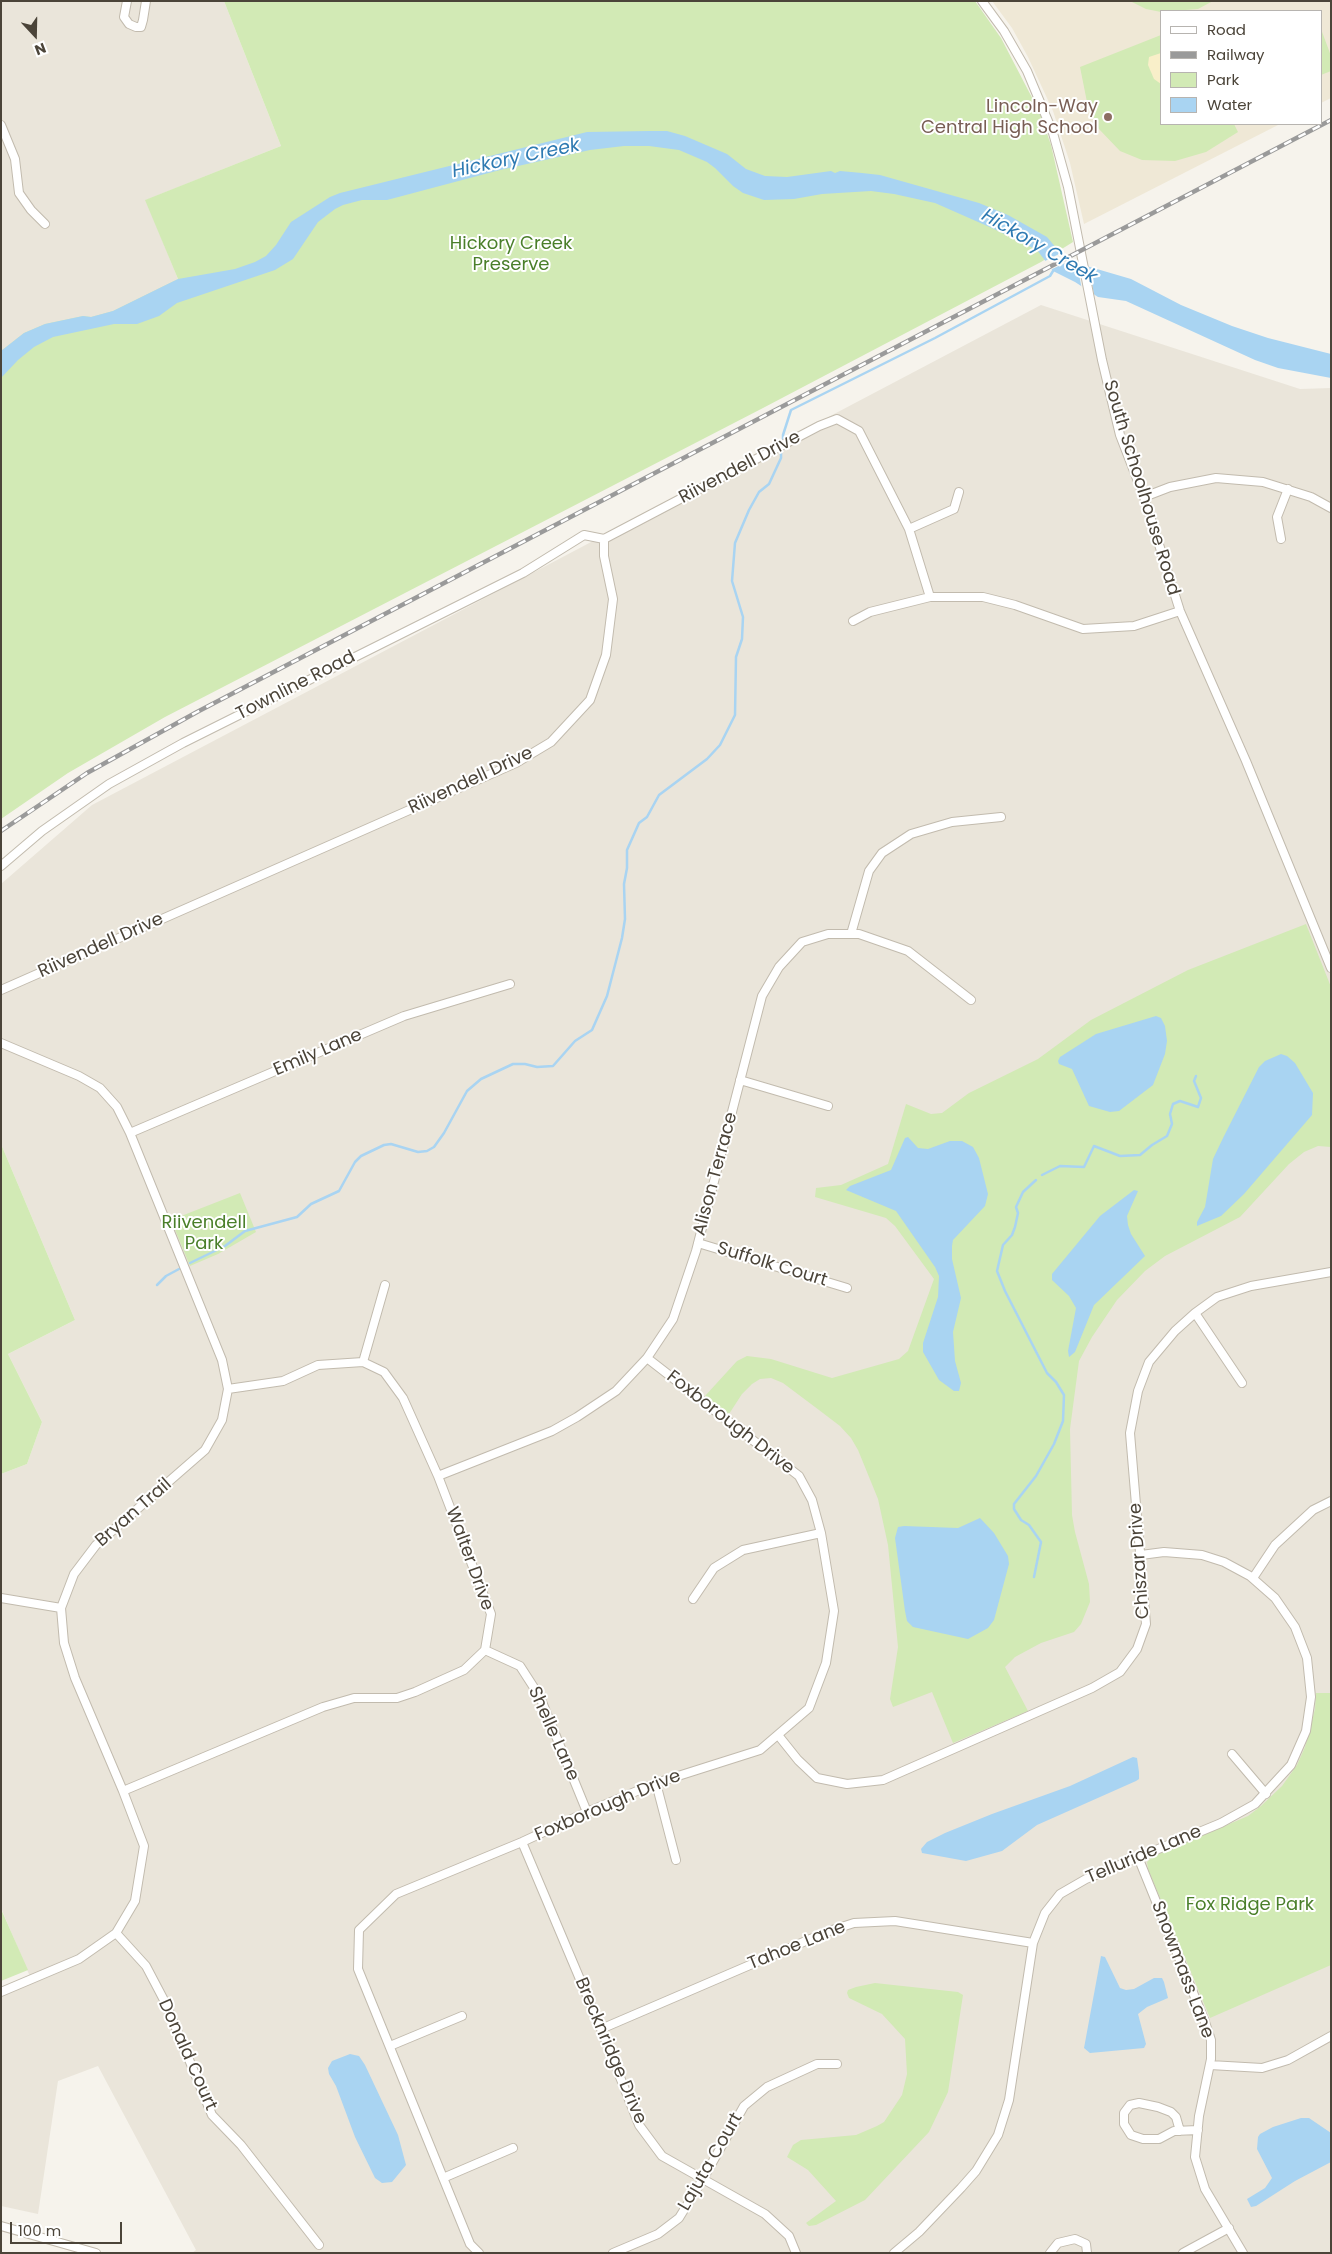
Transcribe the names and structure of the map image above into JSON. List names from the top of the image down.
{
  "streets": {
    "street": [
      "Riivendell Drive",
      "South Schoolhouse Road",
      "Townline Road",
      "Emily Lane",
      "Alison Terrace",
      "Suffolk Court",
      "Foxborough Drive",
      "Bryan Trail",
      "Walter Drive",
      "Chiszar Drive",
      "Shelle Lane",
      "Telluride Lane",
      "Tahoe Lane",
      "Snowmass Lane",
      "Brecknridge Drive",
      "Donald Court",
      "Lajuta Court"
    ]
  },
  "crossings": [
    ["Riivendell Drive", "Townline Road"],
    ["Emily Lane", "Bryan Trail"],
    ["Alison Terrace", "Suffolk Court"],
    ["Alison Terrace", "Foxborough Drive"],
    ["Alison Terrace", "Walter Drive"],
    ["Foxborough Drive", "Chiszar Drive"],
    ["Foxborough Drive", "Shelle Lane"],
    ["Foxborough Drive", "Brecknridge Drive"],
    ["Bryan Trail", "Donald Court"],
    ["Walter Drive", "Shelle Lane"],
    ["Chiszar Drive", "Telluride Lane"],
    ["Telluride Lane", "Tahoe Lane"],
    ["Telluride Lane", "Snowmass Lane"],
    ["Tahoe Lane", "Brecknridge Drive"],
    ["Brecknridge Drive", "Lajuta Court"]
  ],
  "water": ["Hickory Creek"],
  "parks": ["Hickory Creek Preserve", "Riivendell Park", "Fox Ridge Park"],
  "places": ["Lincoln-Way Central High School"],
  "legend": [
    "Road",
    "Railway",
    "Park",
    "Water"
  ],
  "scale_bar": "100 m",
  "north": "bottom"
}
